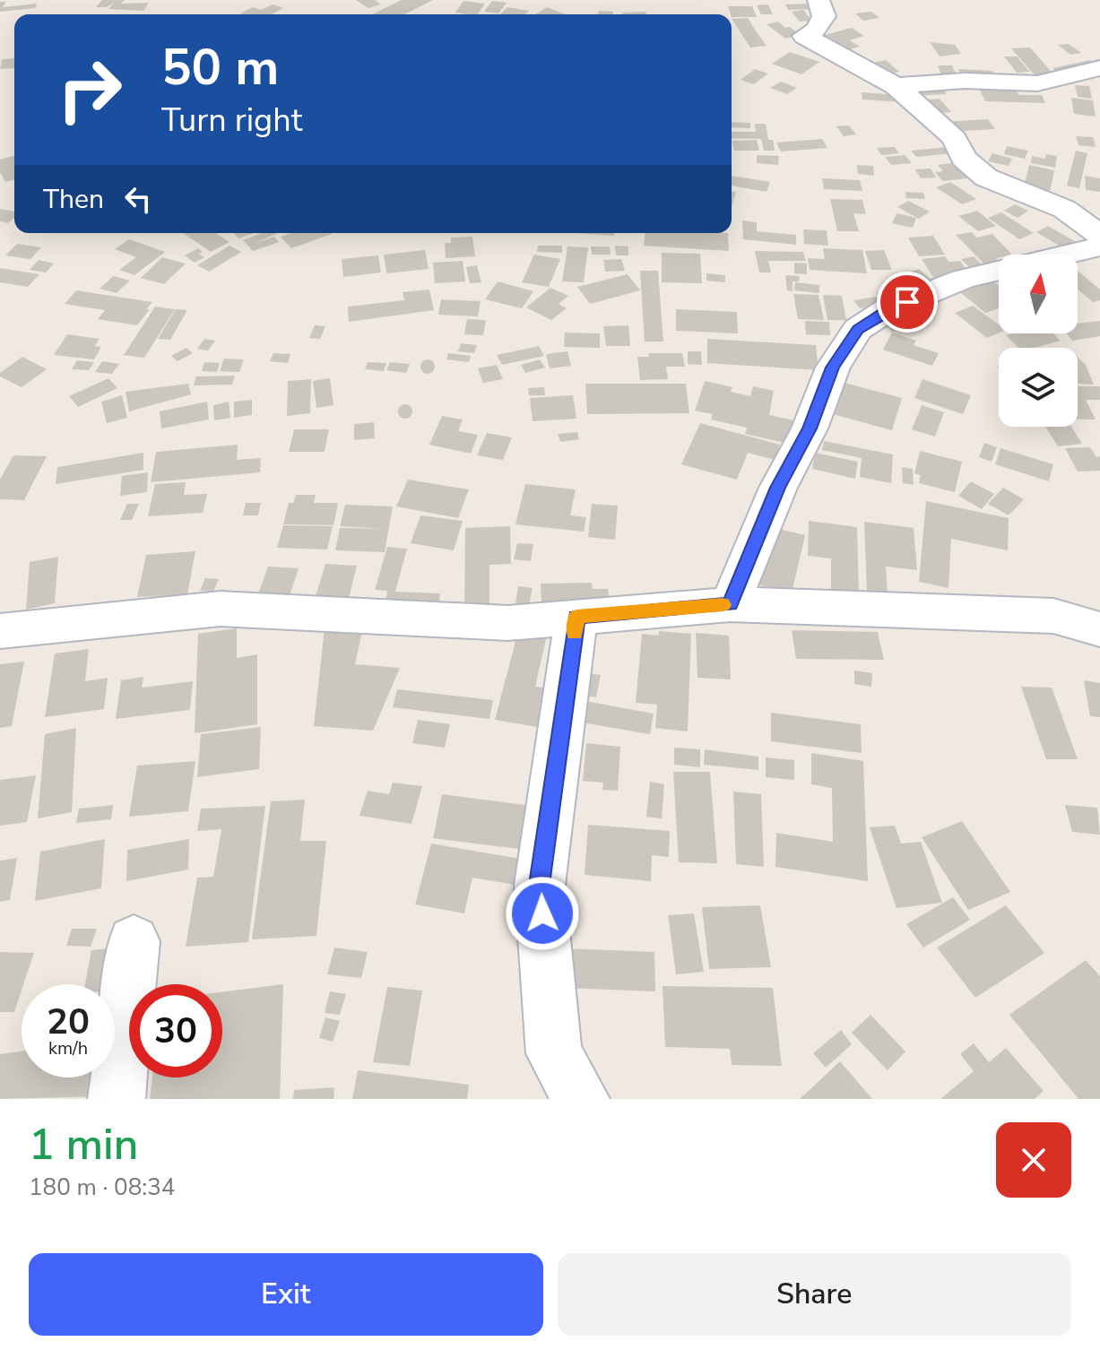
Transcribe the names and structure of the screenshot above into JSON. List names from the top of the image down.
{
  "north": "top",
  "page": {
    "turn": ["50 m", "Turn right"],
    "then": "Then",
    "speed": "20 km/h",
    "limit": "30",
    "heading": ["1 min", "180 m · 08:34"],
    "buttons": ["Exit", "Share"]
  }
}
